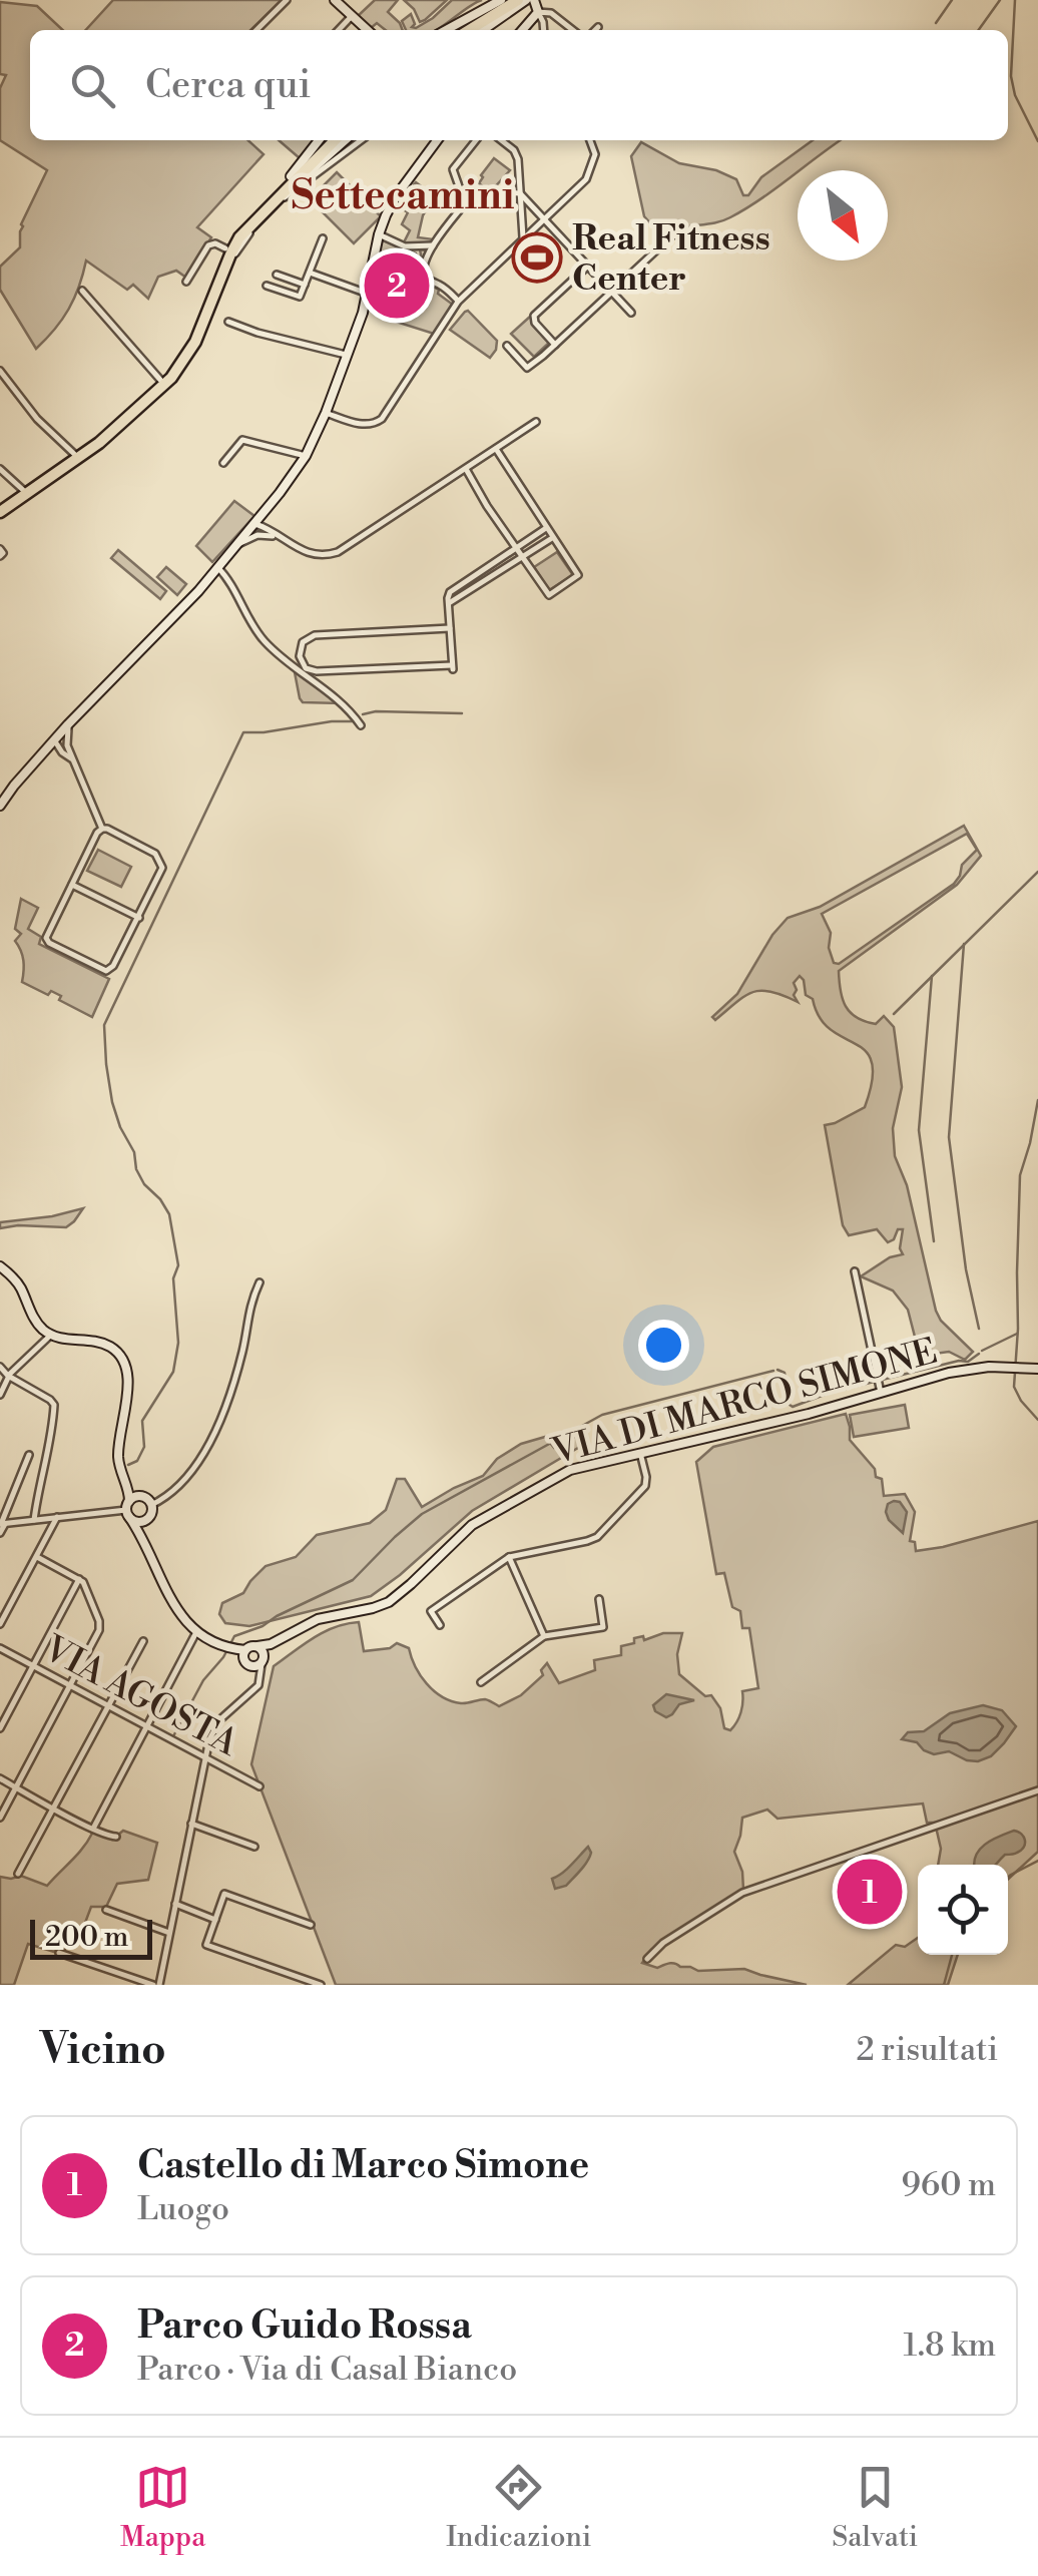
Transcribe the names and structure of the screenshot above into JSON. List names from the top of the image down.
{
  "streets": {
    "street": ["VIA DI MARCO SIMONE", "VIA AGOSTA"]
  },
  "districts": ["Settecamini"],
  "places": {
    "sports": ["Real Fitness Center"]
  },
  "scale_bar": "200 m",
  "north": "bottom right",
  "page": {
    "search": "Cerca qui",
    "pins": ["2", "1"],
    "scale": "200 m",
    "heading": ["Vicino", "2 risultati"],
    "list": [
      {
        "mark": "1",
        "name": "Castello di Marco Simone",
        "note": "Luogo",
        "value": "960 m"
      },
      {
        "mark": "2",
        "name": "Parco Guido Rossa",
        "note": "Parco · Via di Casal Bianco",
        "value": "1.8 km"
      }
    ],
    "nav": ["Mappa", "Indicazioni", "Salvati"]
  }
}
